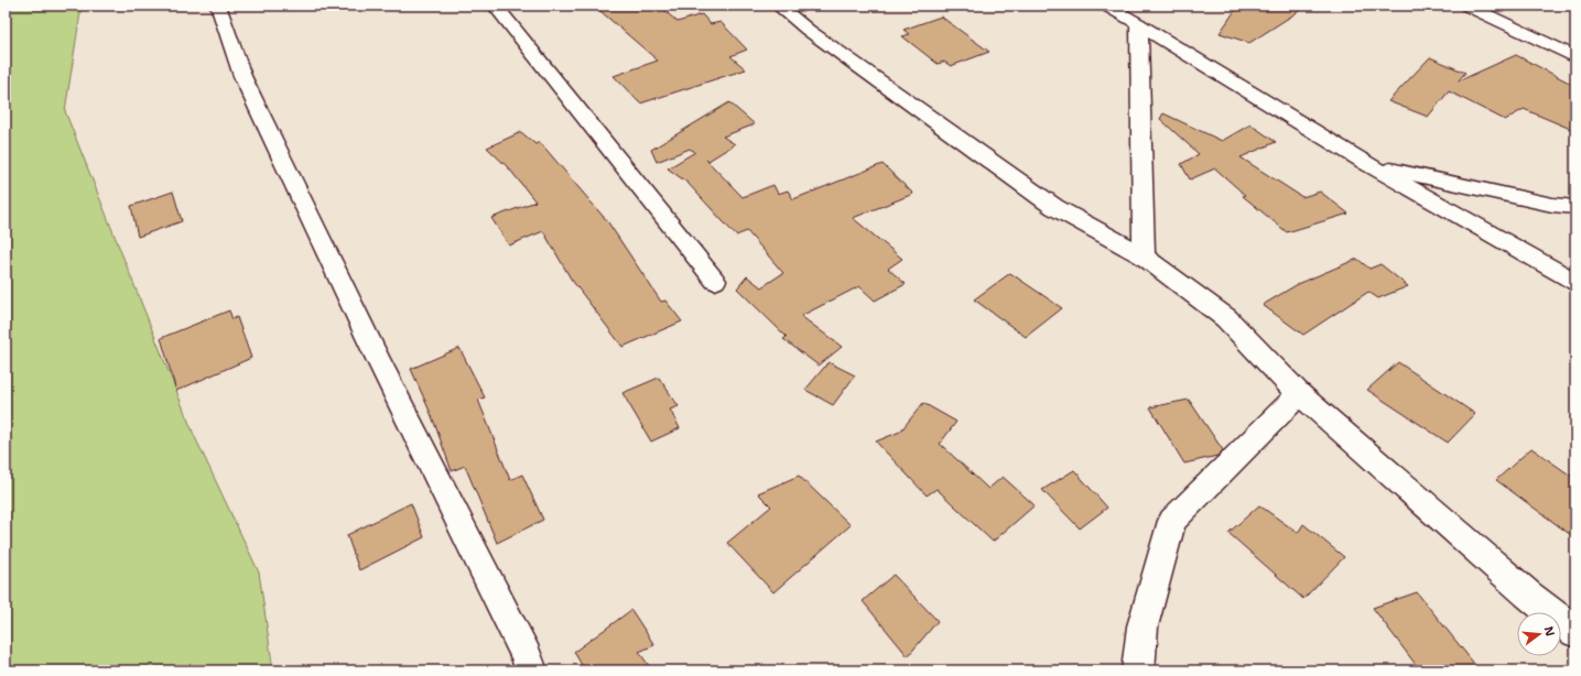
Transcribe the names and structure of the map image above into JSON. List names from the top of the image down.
{
  "north": "right"
}
